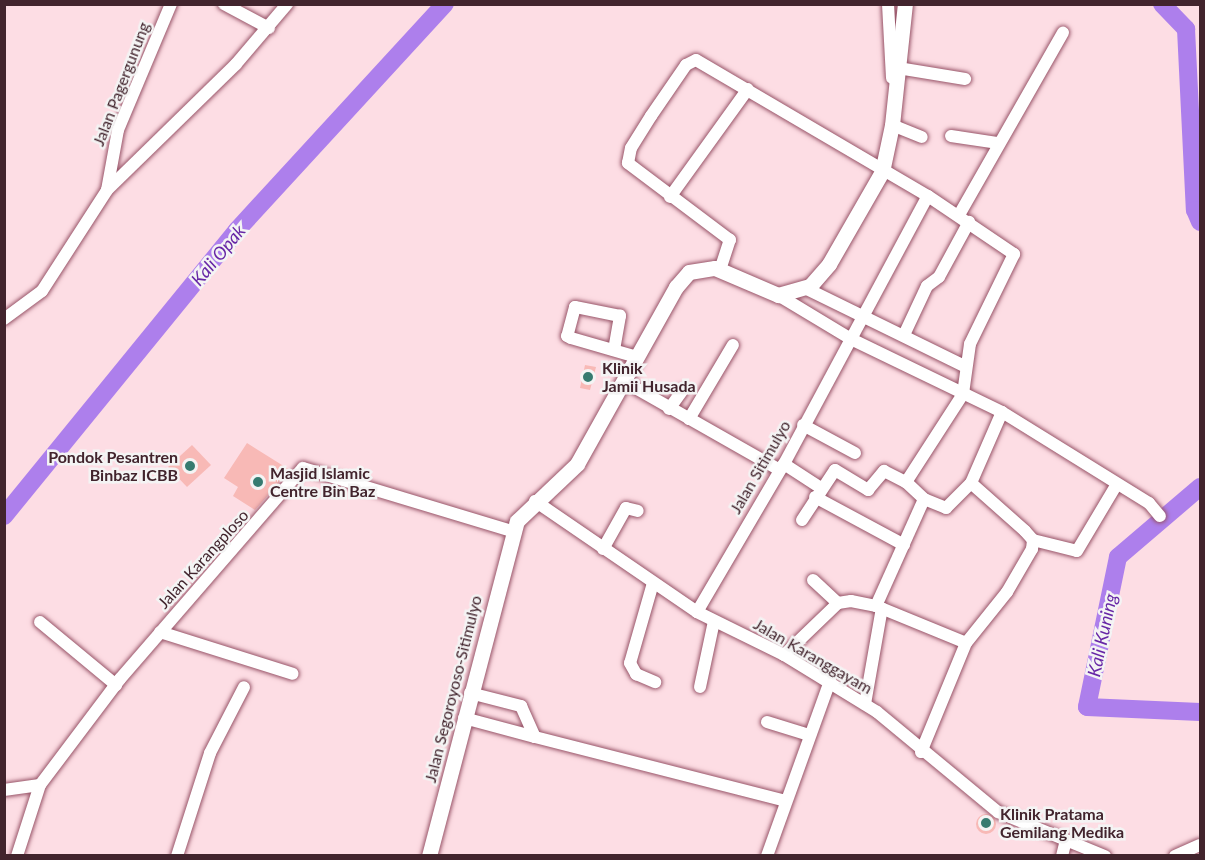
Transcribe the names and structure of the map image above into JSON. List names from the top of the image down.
{
  "streets": {
    "main road": ["Jalan Segoroyoso-Sitimulyo"],
    "street": [
      "Jalan Pagergunung",
      "Jalan Sitimulyo",
      "Jalan Karangploso",
      "Jalan Karanggayam"
    ]
  },
  "crossings": [
    ["Jalan Sitimulyo", "Jalan Karanggayam"],
    ["Jalan Karangploso", "Jalan Segoroyoso-Sitimulyo"]
  ],
  "water": ["Kali Opak", "Kali Kuning"],
  "places": [
    "Klinik Jamii Husada",
    "Pondok Pesantren Binbaz ICBB",
    "Masjid Islamic Centre Bin Baz",
    "Klinik Pratama Gemilang Medika"
  ]
}
